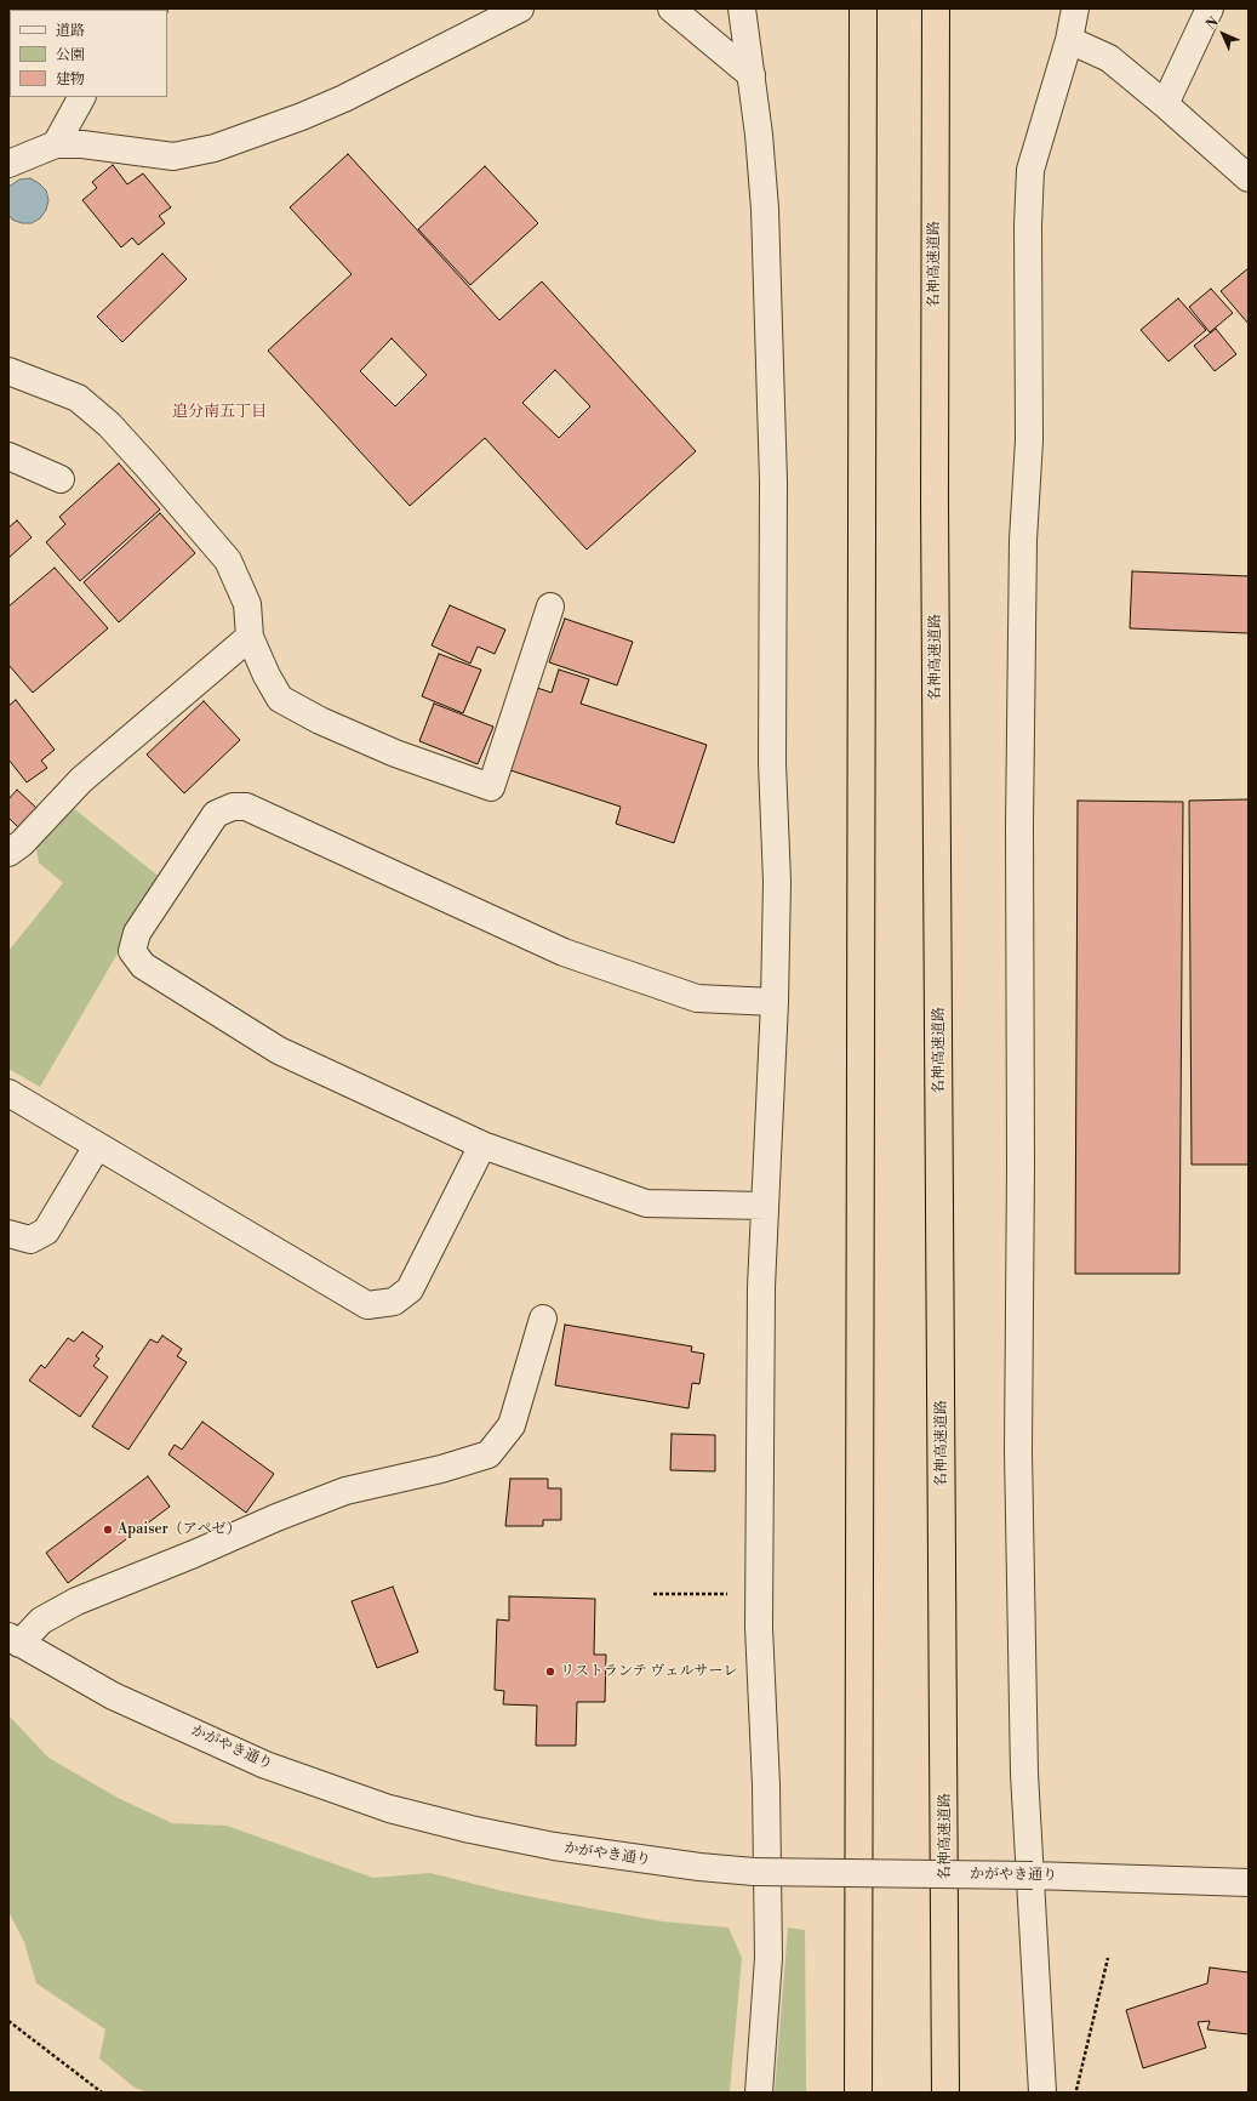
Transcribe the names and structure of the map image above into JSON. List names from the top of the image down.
{
  "streets": {
    "highway": ["名神高速道路"],
    "street": ["かがやき通り"]
  },
  "districts": ["追分南五丁目"],
  "places": ["Apaiser（アペゼ）", "リストランテ ヴェルサーレ"],
  "legend": ["道路", "公園", "建物"],
  "north": "top left"
}
